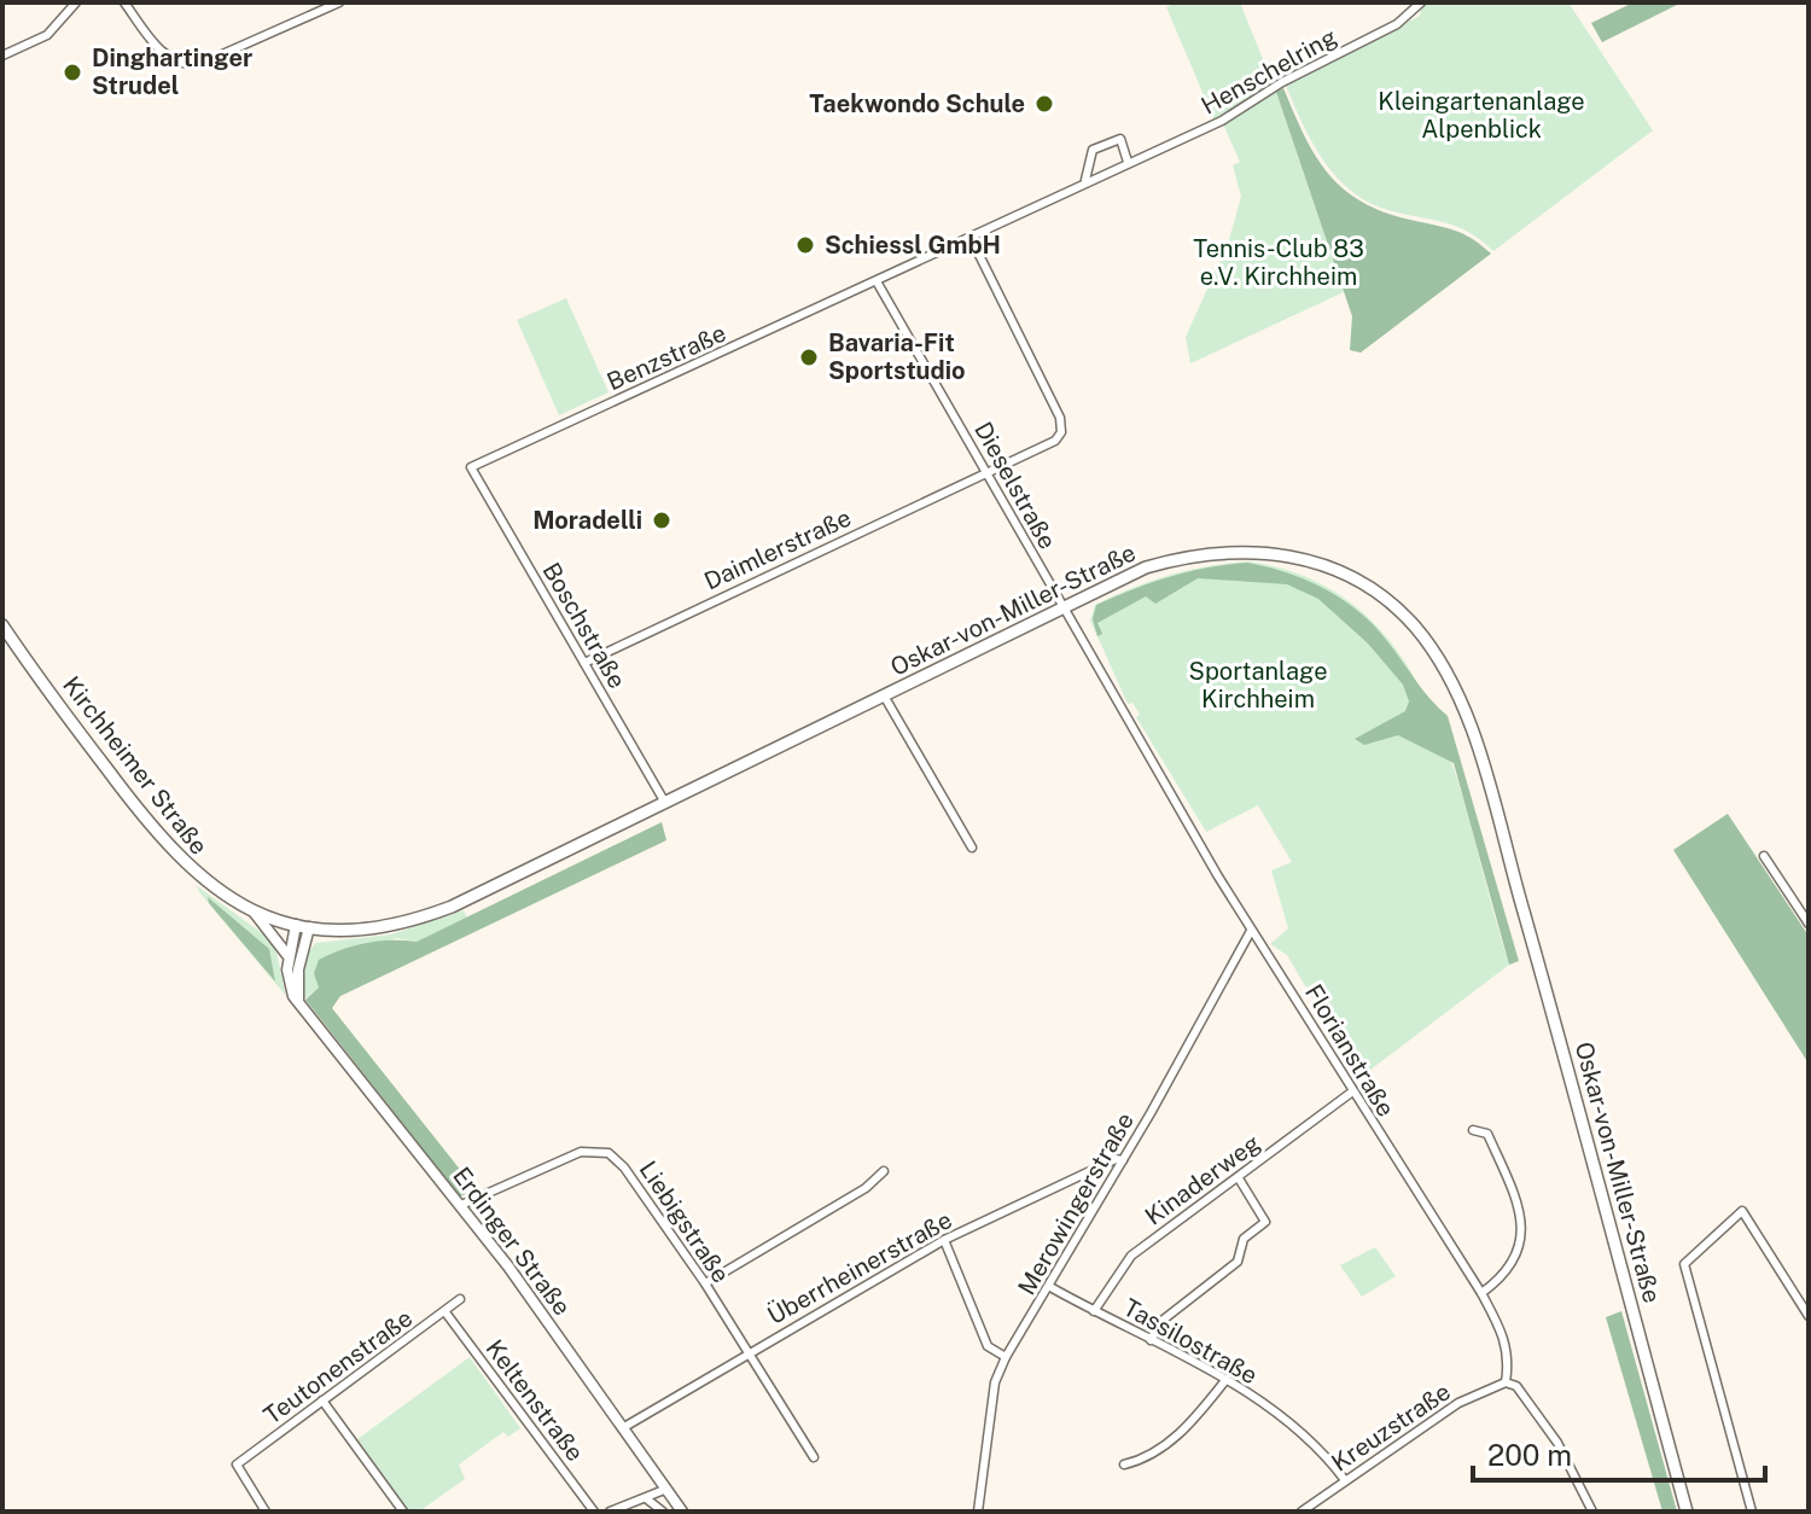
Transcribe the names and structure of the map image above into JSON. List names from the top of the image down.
{
  "streets": {
    "main road": ["Oskar-von-Miller-Straße", "Kirchheimer Straße"],
    "street": [
      "Henschelring",
      "Benzstraße",
      "Dieselstraße",
      "Daimlerstraße",
      "Boschstraße",
      "Florianstraße",
      "Kinaderweg",
      "Merowingerstraße",
      "Liebigstraße",
      "Erdinger Straße",
      "Überrheinerstraße",
      "Tassilostraße",
      "Teutonenstraße",
      "Keltenstraße",
      "Kreuzstraße"
    ]
  },
  "crossings": [
    ["Henschelring", "Benzstraße"],
    ["Henschelring", "Dieselstraße"],
    ["Benzstraße", "Dieselstraße"],
    ["Benzstraße", "Boschstraße"],
    ["Dieselstraße", "Daimlerstraße"],
    ["Dieselstraße", "Oskar-von-Miller-Straße"],
    ["Dieselstraße", "Florianstraße"],
    ["Daimlerstraße", "Boschstraße"],
    ["Oskar-von-Miller-Straße", "Boschstraße"],
    ["Oskar-von-Miller-Straße", "Kirchheimer Straße"],
    ["Oskar-von-Miller-Straße", "Florianstraße"],
    ["Oskar-von-Miller-Straße", "Erdinger Straße"],
    ["Kirchheimer Straße", "Erdinger Straße"],
    ["Florianstraße", "Kinaderweg"],
    ["Florianstraße", "Merowingerstraße"],
    ["Florianstraße", "Kreuzstraße"],
    ["Kinaderweg", "Tassilostraße"],
    ["Merowingerstraße", "Überrheinerstraße"],
    ["Merowingerstraße", "Tassilostraße"],
    ["Liebigstraße", "Erdinger Straße"],
    ["Liebigstraße", "Überrheinerstraße"],
    ["Erdinger Straße", "Überrheinerstraße"],
    ["Tassilostraße", "Kreuzstraße"],
    ["Teutonenstraße", "Keltenstraße"]
  ],
  "parks": ["Kleingartenanlage Alpenblick", "Tennis-Club 83 e.V. Kirchheim", "Sportanlage Kirchheim"],
  "places": [
    "Dinghartinger Strudel",
    "Taekwondo Schule",
    "Schiessl GmbH",
    "Bavaria-Fit Sportstudio",
    "Moradelli"
  ],
  "scale_bar": "200 m"
}
